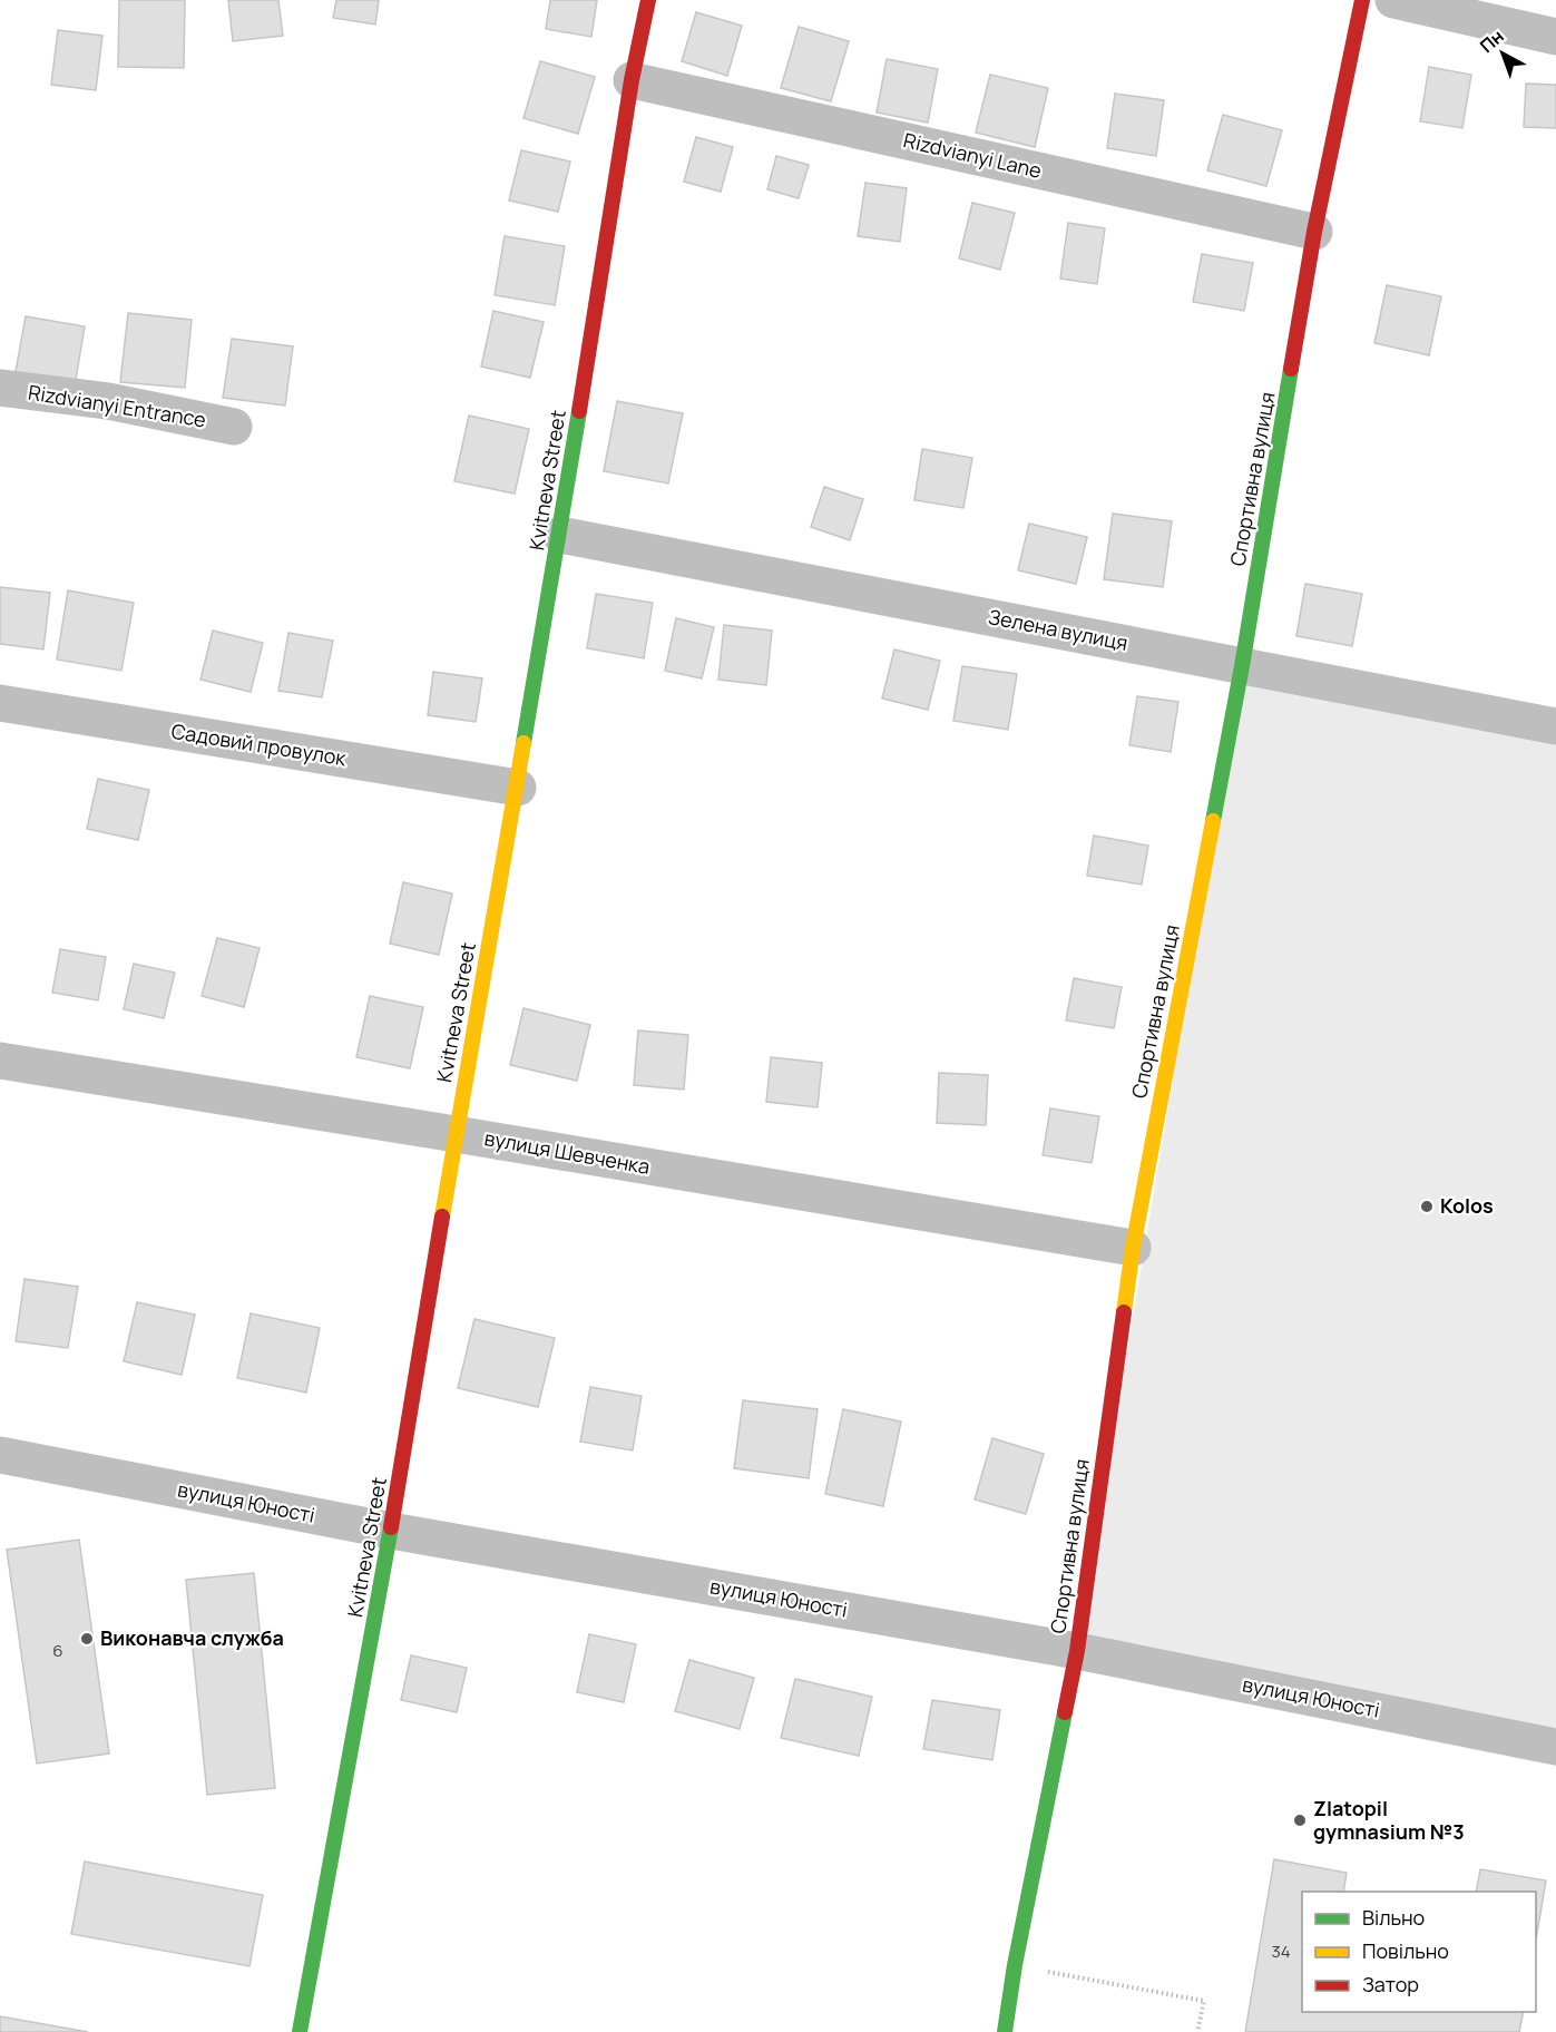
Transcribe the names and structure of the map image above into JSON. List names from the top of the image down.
{
  "streets": {
    "street": [
      "Rizdvianyi Lane",
      "Rizdvianyi Entrance",
      "Спортивна вулиця",
      "Kvitneva Street",
      "Зелена вулиця",
      "Садовий провулок",
      "вулиця Шевченка",
      "вулиця Юності"
    ]
  },
  "crossings": [
    ["Rizdvianyi Lane", "Спортивна вулиця"],
    ["Rizdvianyi Lane", "Kvitneva Street"],
    ["Спортивна вулиця", "Зелена вулиця"],
    ["Спортивна вулиця", "вулиця Шевченка"],
    ["Спортивна вулиця", "вулиця Юності"],
    ["Kvitneva Street", "Зелена вулиця"],
    ["Kvitneva Street", "Садовий провулок"],
    ["Kvitneva Street", "вулиця Шевченка"],
    ["Kvitneva Street", "вулиця Юності"]
  ],
  "places": ["Kolos", "Виконавча служба", "Zlatopil gymnasium №3"],
  "house_numbers": ["6", "34"],
  "legend": ["Вільно", "Повільно", "Затор"],
  "north": "top left"
}
